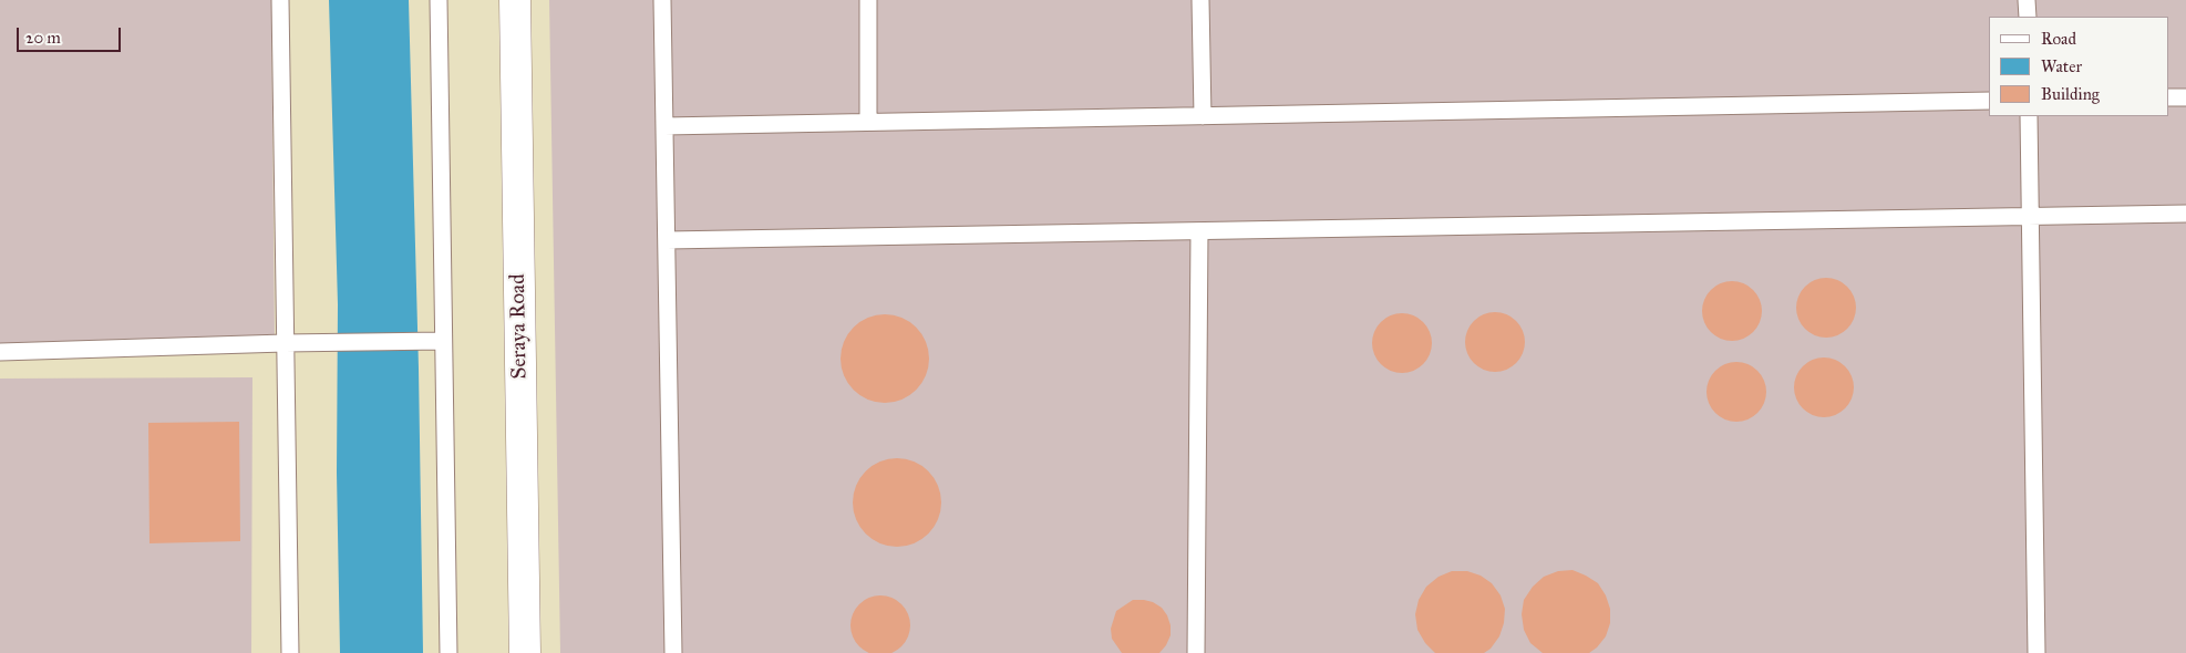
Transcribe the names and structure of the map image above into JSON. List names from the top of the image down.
{
  "streets": {
    "street": ["Seraya Road"]
  },
  "legend": ["Road", "Water", "Building"],
  "scale_bar": "20 m"
}
